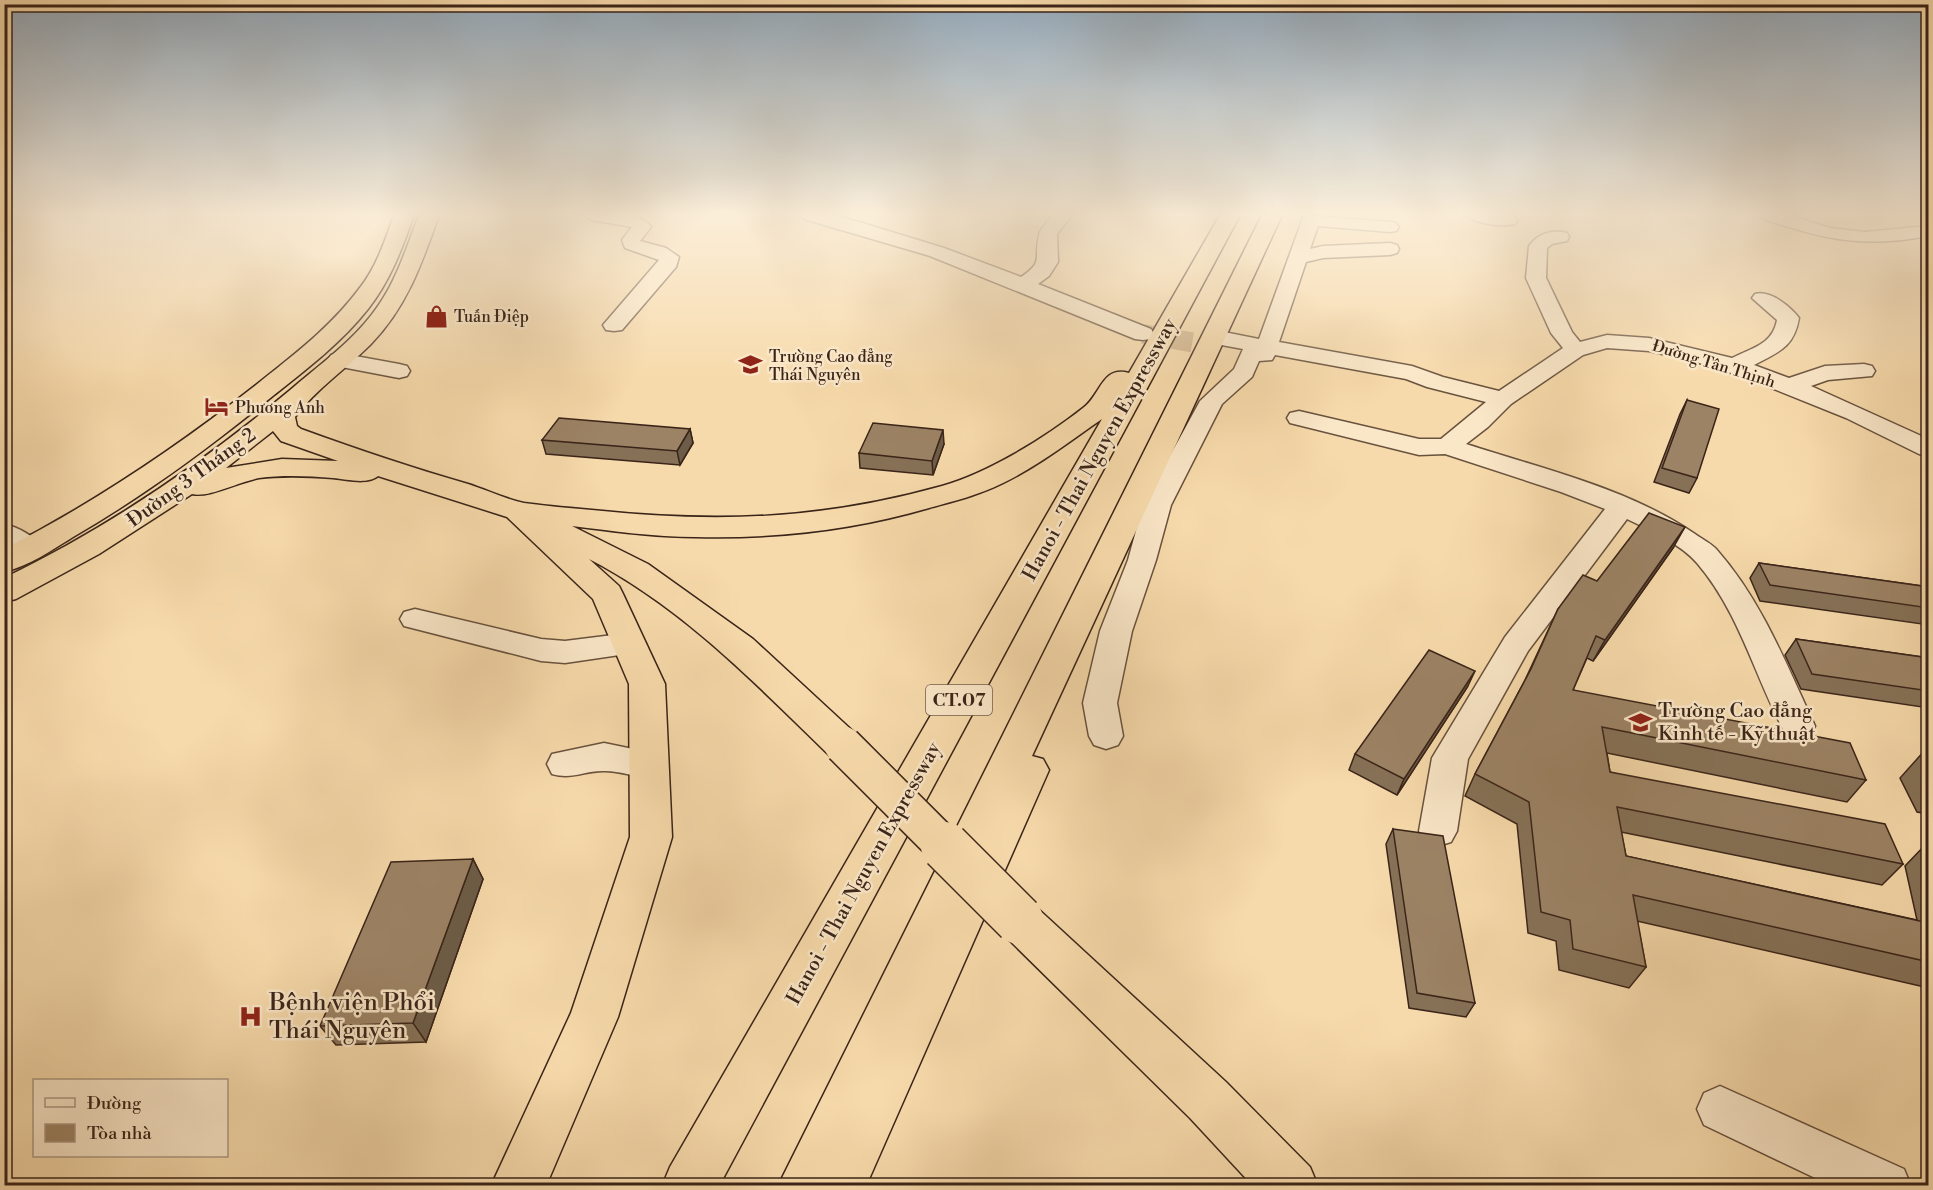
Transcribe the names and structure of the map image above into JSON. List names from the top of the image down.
{
  "streets": {
    "highway": ["Hanoi - Thai Nguyen Expressway", "Đường 3 Tháng 2", "CT.07"],
    "street": ["Đường Tân Thịnh"]
  },
  "places": {
    "shop": ["Tuấn Điệp"],
    "school or university": ["Trường Cao đẳng Thái Nguyên", "Trường Cao đẳng Kinh tế - Kỹ thuật"],
    "hotel": ["Phương Anh"],
    "hospital": ["Bệnh viện Phổi Thái Nguyên"]
  },
  "legend": ["Đường", "Tòa nhà"]
}
